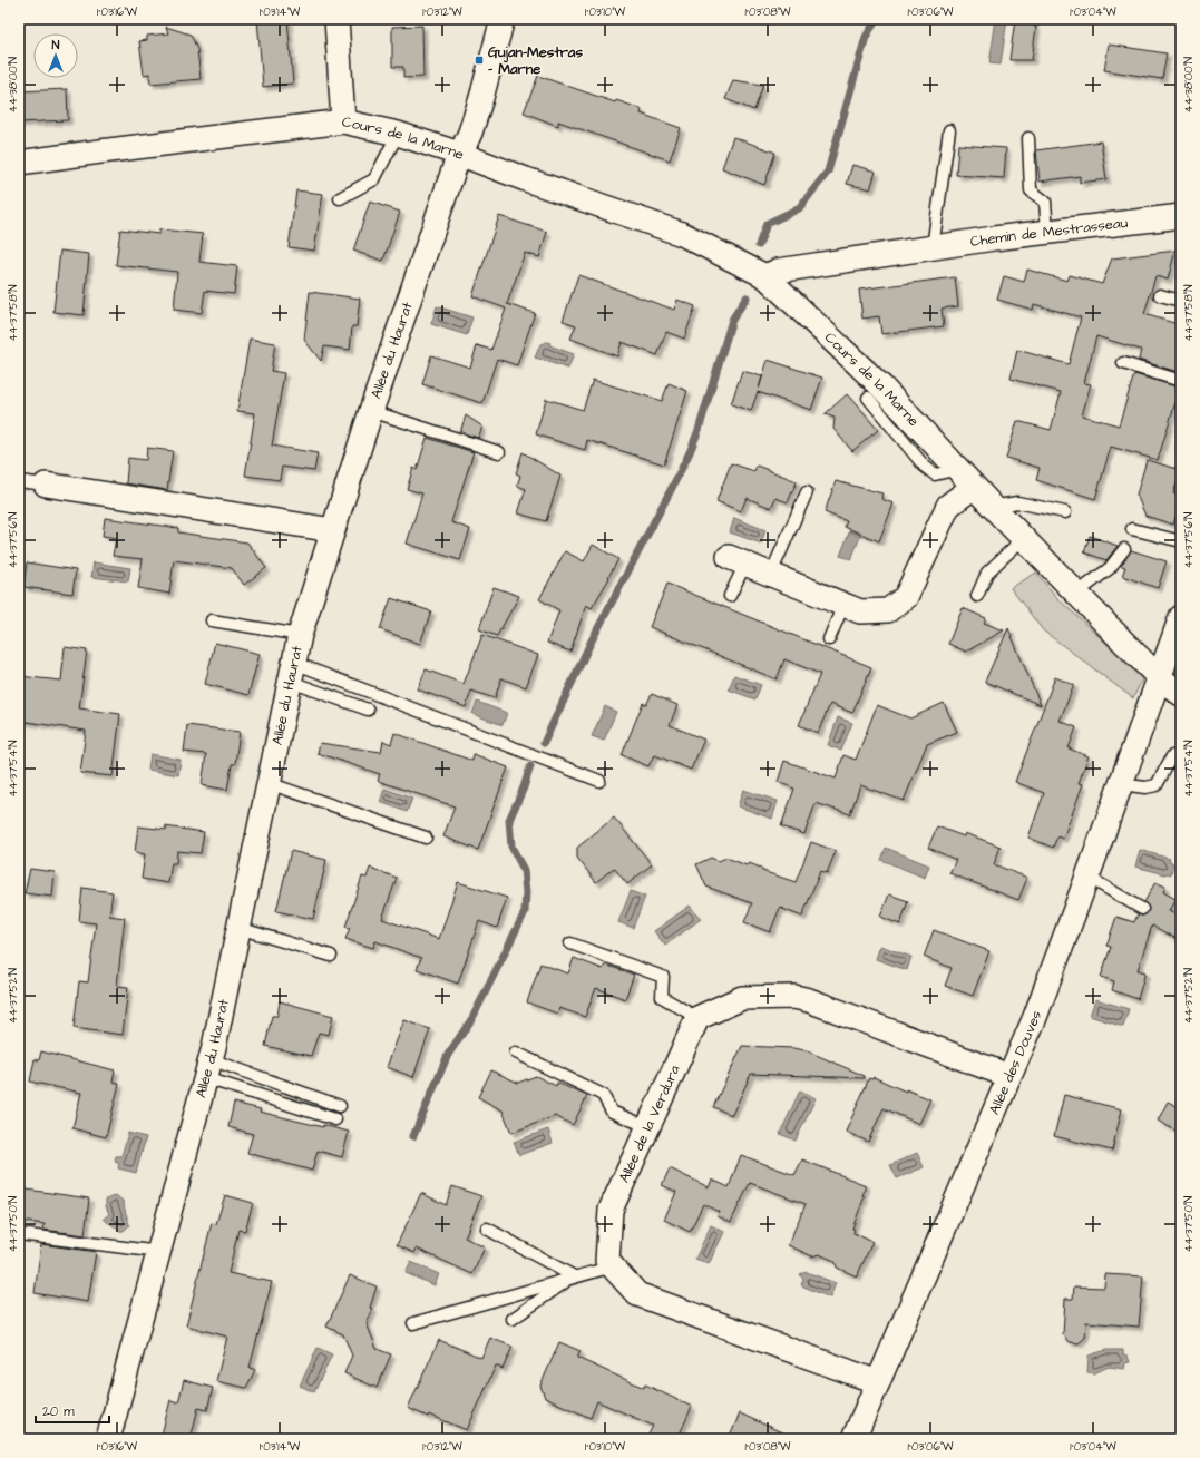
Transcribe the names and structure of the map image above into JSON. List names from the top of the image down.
{
  "streets": {
    "street": [
      "Cours de la Marne",
      "Chemin de Mestrasseau",
      "Allée du Haurat",
      "Allée des Douves",
      "Allée de la Verdura"
    ]
  },
  "crossings": [
    ["Cours de la Marne", "Allée du Haurat"],
    ["Cours de la Marne", "Allée des Douves"],
    ["Allée des Douves", "Allée de la Verdura"]
  ],
  "places": {
    "transit": ["Gujan-Mestras - Marne"]
  },
  "scale_bar": "20 m",
  "north": "top",
  "coordinates": [
    "1°03'16\"W",
    "1°03'14\"W",
    "1°03'12\"W",
    "1°03'10\"W",
    "1°03'08\"W",
    "1°03'06\"W",
    "1°03'04\"W",
    "44°38'00\"N",
    "44°37'58\"N",
    "44°37'56\"N",
    "44°37'54\"N",
    "44°37'52\"N",
    "44°37'50\"N"
  ]
}
